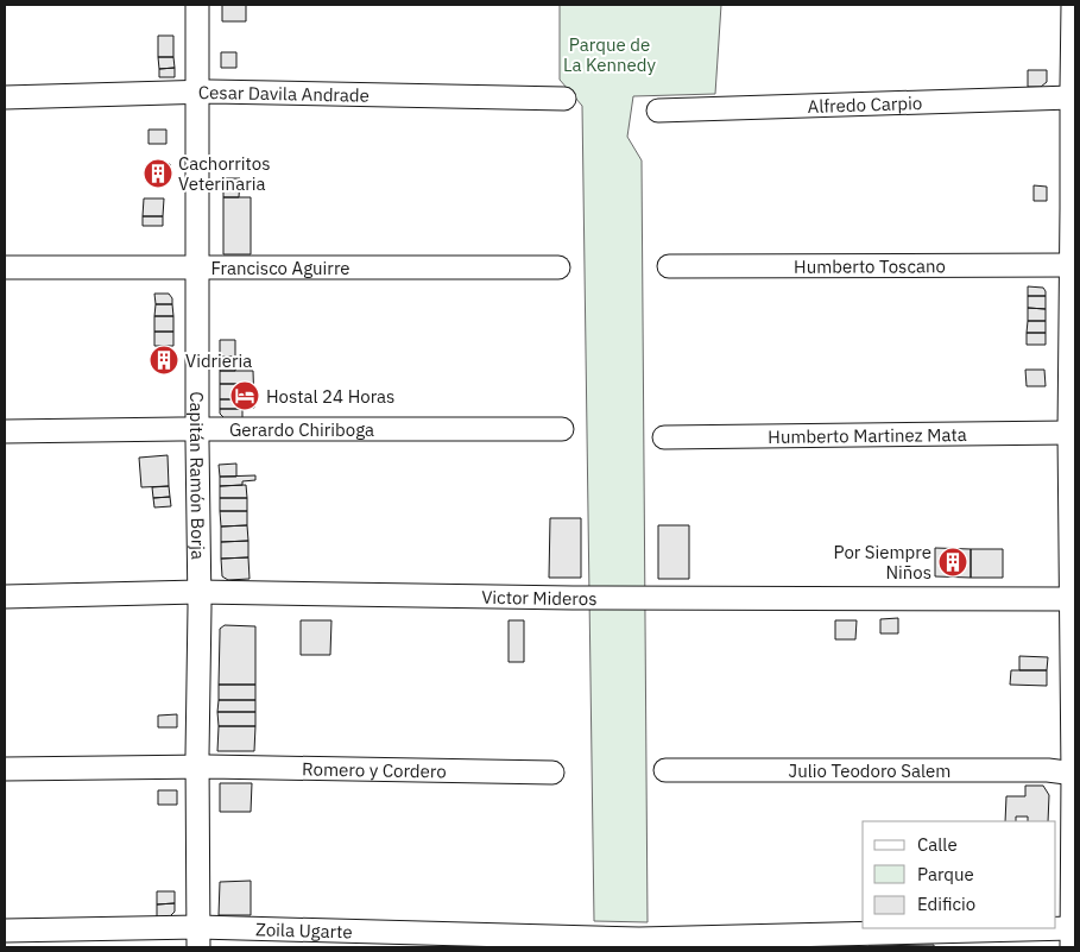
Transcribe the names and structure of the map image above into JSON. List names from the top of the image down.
{
  "streets": {
    "street": [
      "Cesar Davila Andrade",
      "Alfredo Carpio",
      "Humberto Toscano",
      "Francisco Aguirre",
      "Gerardo Chiriboga",
      "Humberto Martinez Mata",
      "Capitán Ramón Borja",
      "Victor Mideros",
      "Romero y Cordero",
      "Julio Teodoro Salem",
      "Zoila Ugarte"
    ]
  },
  "crossings": [
    ["Cesar Davila Andrade", "Capitán Ramón Borja"],
    ["Francisco Aguirre", "Capitán Ramón Borja"],
    ["Gerardo Chiriboga", "Capitán Ramón Borja"],
    ["Capitán Ramón Borja", "Victor Mideros"],
    ["Capitán Ramón Borja", "Romero y Cordero"],
    ["Capitán Ramón Borja", "Zoila Ugarte"]
  ],
  "parks": ["Parque de La Kennedy"],
  "places": {
    "building": ["Cachorritos Veterinaria", "Vidrieria", "Por Siempre Niños"],
    "hotel": ["Hostal 24 Horas"]
  },
  "legend": ["Calle", "Parque", "Edificio"]
}
